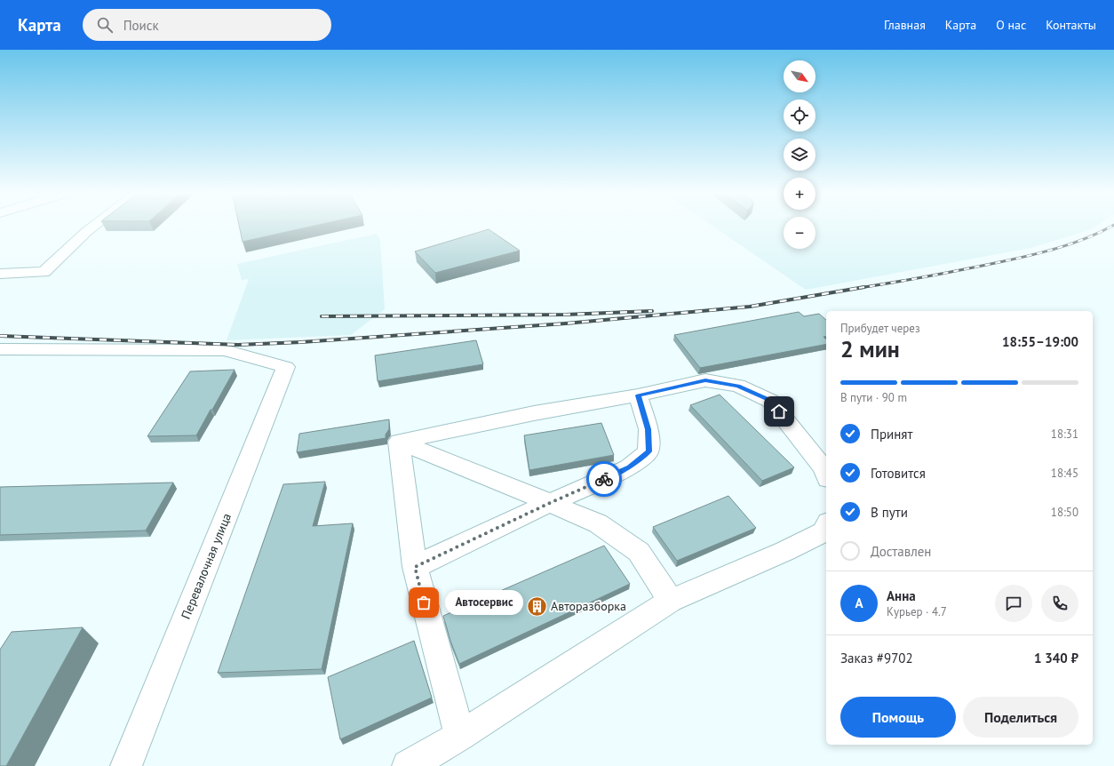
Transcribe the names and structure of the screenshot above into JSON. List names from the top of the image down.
{
  "streets": {
    "street": ["Перевалочная улица"]
  },
  "places": {
    "other": ["Автосервис"],
    "building": ["Авторазборка"]
  },
  "north": "bottom right",
  "page": {
    "header": "Карта",
    "search": "Поиск",
    "nav": [
      "Главная",
      "Карта",
      "О нас",
      "Контакты"
    ],
    "map_buttons": ["+", "−"],
    "heading": ["2 мин", "Прибудет через", "18:55–19:00"],
    "panel": [
      "Анна",
      "Курьер · 4.7",
      "Заказ #9702",
      "1 340 ₽"
    ],
    "bar": "В пути · 90 m",
    "list": [
      ["Принят", "18:31"],
      ["Готовится", "18:45"],
      ["В пути", "18:50"],
      "Доставлен"
    ],
    "round": "А",
    "bubble": "Автосервис",
    "buttons": ["Помощь", "Поделиться"]
  }
}
